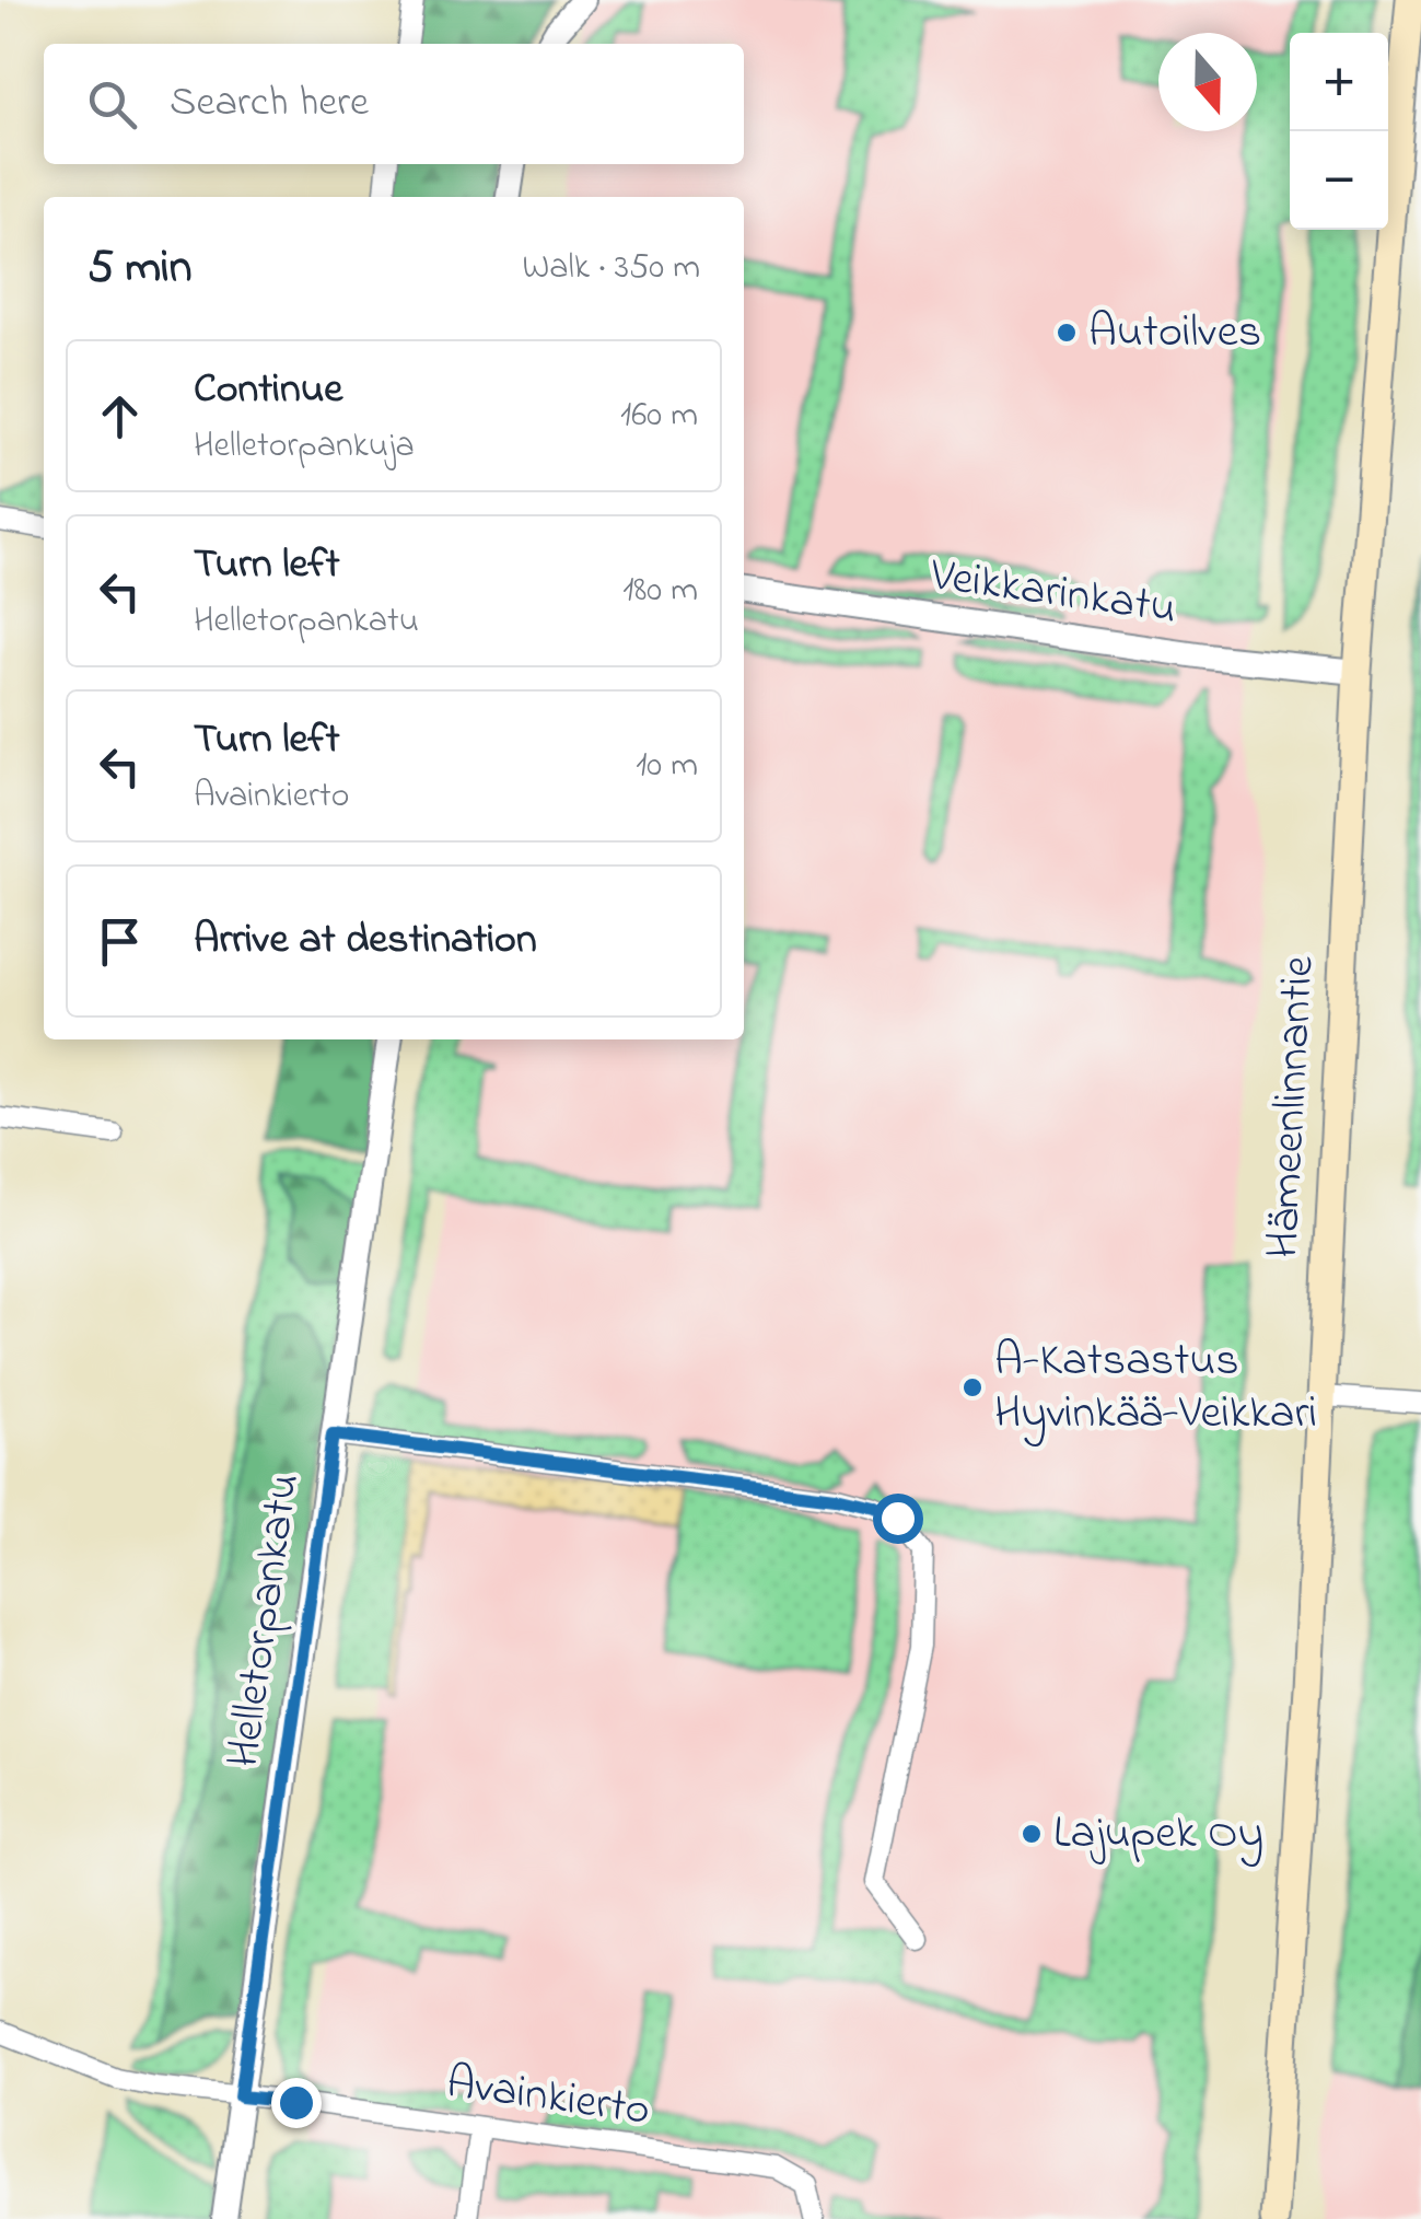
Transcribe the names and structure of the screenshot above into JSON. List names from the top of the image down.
{
  "streets": {
    "main road": ["Hämeenlinnantie"],
    "street": ["Veikkarinkatu", "Helletorpankatu", "Avainkierto"]
  },
  "crossings": [
    ["Veikkarinkatu", "Hämeenlinnantie"],
    ["Helletorpankatu", "Avainkierto"]
  ],
  "places": ["Autoilves", "A-Katsastus Hyvinkää-Veikkari", "Lajupek Oy"],
  "north": "bottom",
  "page": {
    "map_buttons": ["+", "−"],
    "search": "Search here",
    "heading": ["5 min", "Walk · 350 m"],
    "list": [
      ["Continue", "Helletorpankuja", "160 m"],
      ["Turn left", "Helletorpankatu", "180 m"],
      ["Turn left", "Avainkierto", "10 m"],
      "Arrive at destination"
    ]
  }
}
